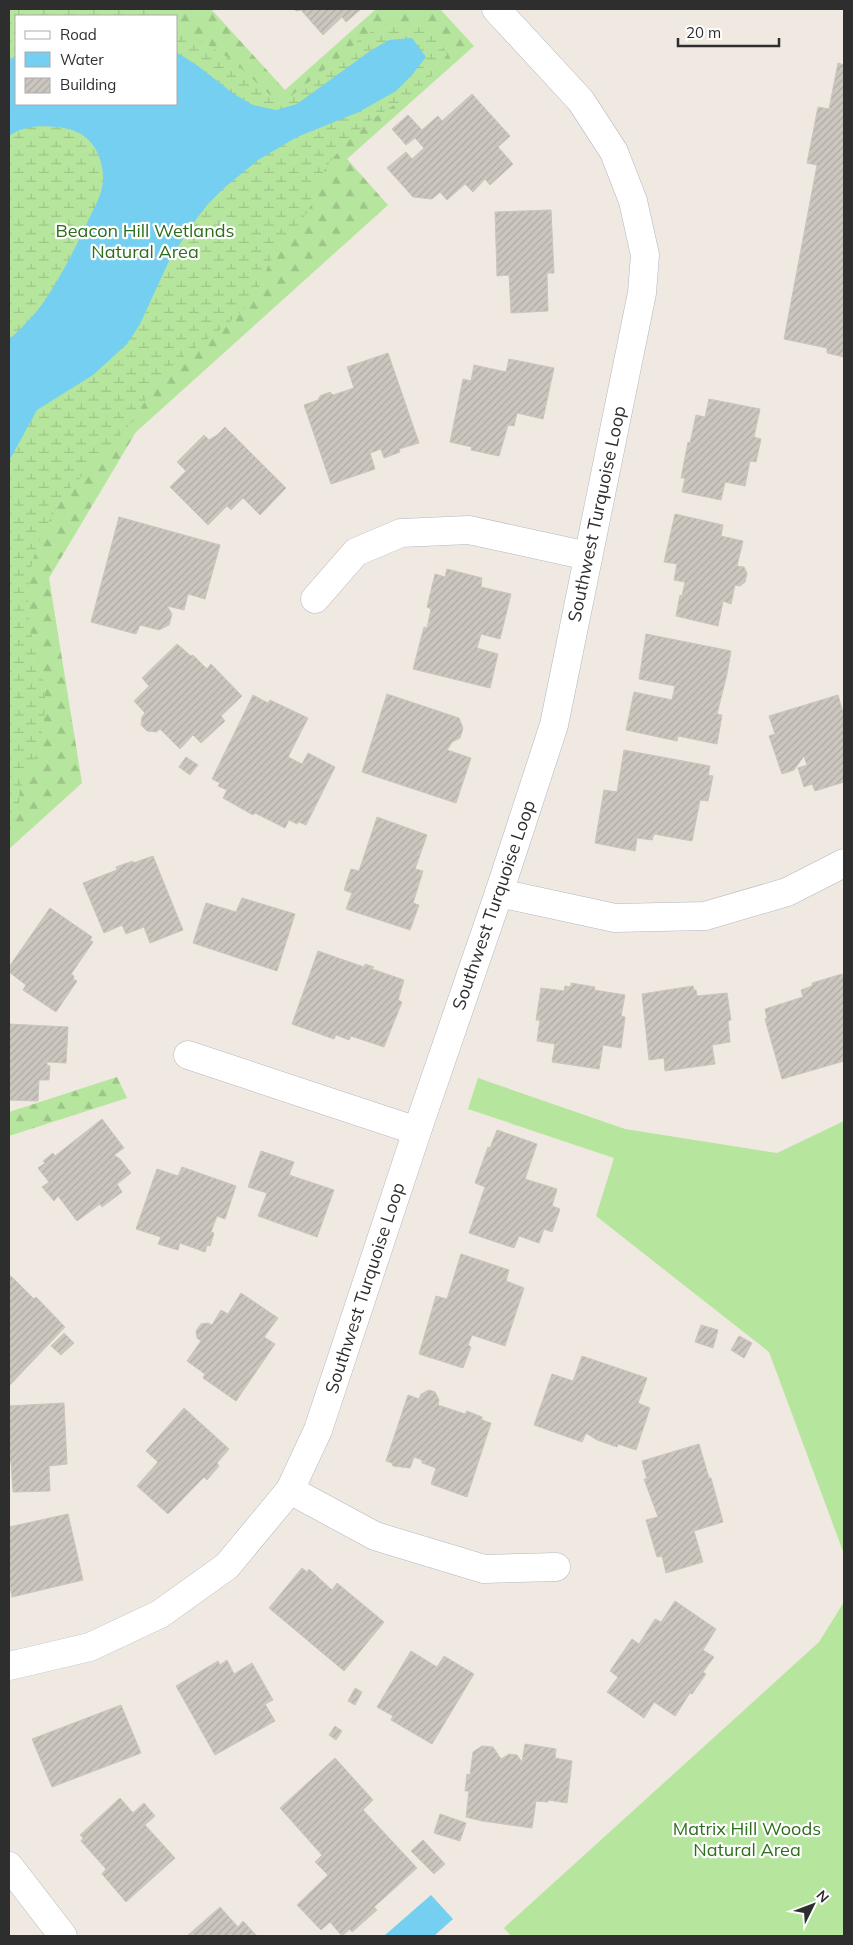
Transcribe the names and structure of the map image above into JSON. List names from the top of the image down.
{
  "streets": {
    "street": ["Southwest Turquoise Loop"]
  },
  "parks": ["Beacon Hill Wetlands Natural Area", "Matrix Hill Woods Natural Area"],
  "legend": ["Road", "Water", "Building"],
  "scale_bar": "20 m",
  "north": "top right"
}
